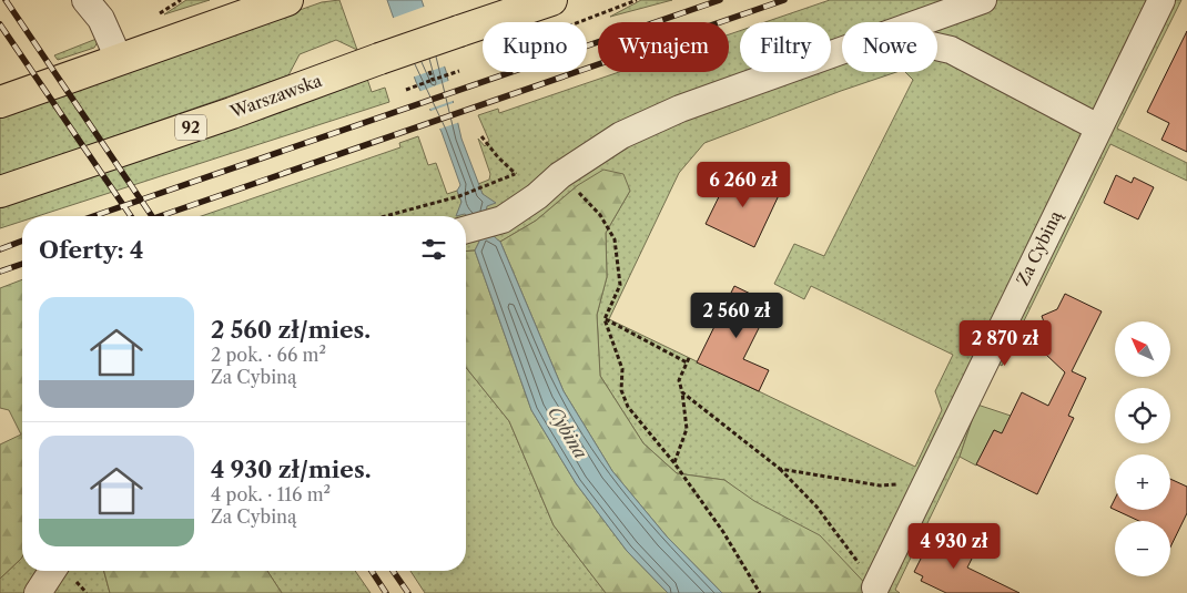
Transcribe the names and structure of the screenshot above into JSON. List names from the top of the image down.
{
  "streets": {
    "main road": ["Warszawska", "92"],
    "street": ["Za Cybiną"]
  },
  "water": ["Cybina"],
  "north": "top left",
  "page": {
    "chip": [
      "Kupno",
      "Wynajem",
      "Filtry",
      "Nowe"
    ],
    "price": [
      "6 260 zł",
      "2 560 zł",
      "2 870 zł",
      "4 930 zł"
    ],
    "heading": "Oferty: 4",
    "list": [
      {
        "name": "2 560 zł/mies.",
        "note": "2 pok. · 66 m² · Za Cybiną"
      },
      {
        "name": "4 930 zł/mies.",
        "note": "4 pok. · 116 m² · Za Cybiną"
      }
    ],
    "map_buttons": ["+", "−"]
  }
}
